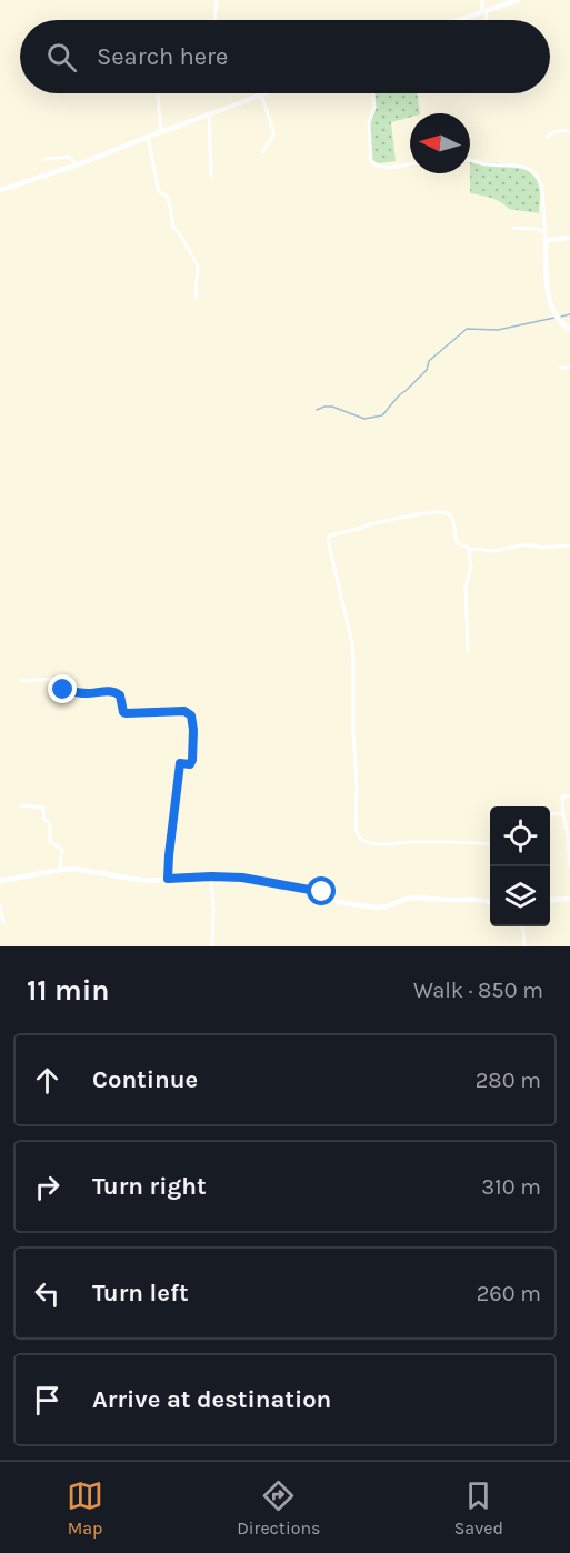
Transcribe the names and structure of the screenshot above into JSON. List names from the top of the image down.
{
  "north": "left",
  "page": {
    "search": "Search here",
    "heading": ["11 min", "Walk · 850 m"],
    "list": [
      ["Continue", "280 m"],
      ["Turn right", "310 m"],
      ["Turn left", "260 m"],
      "Arrive at destination"
    ],
    "nav": ["Map", "Directions", "Saved"]
  }
}
